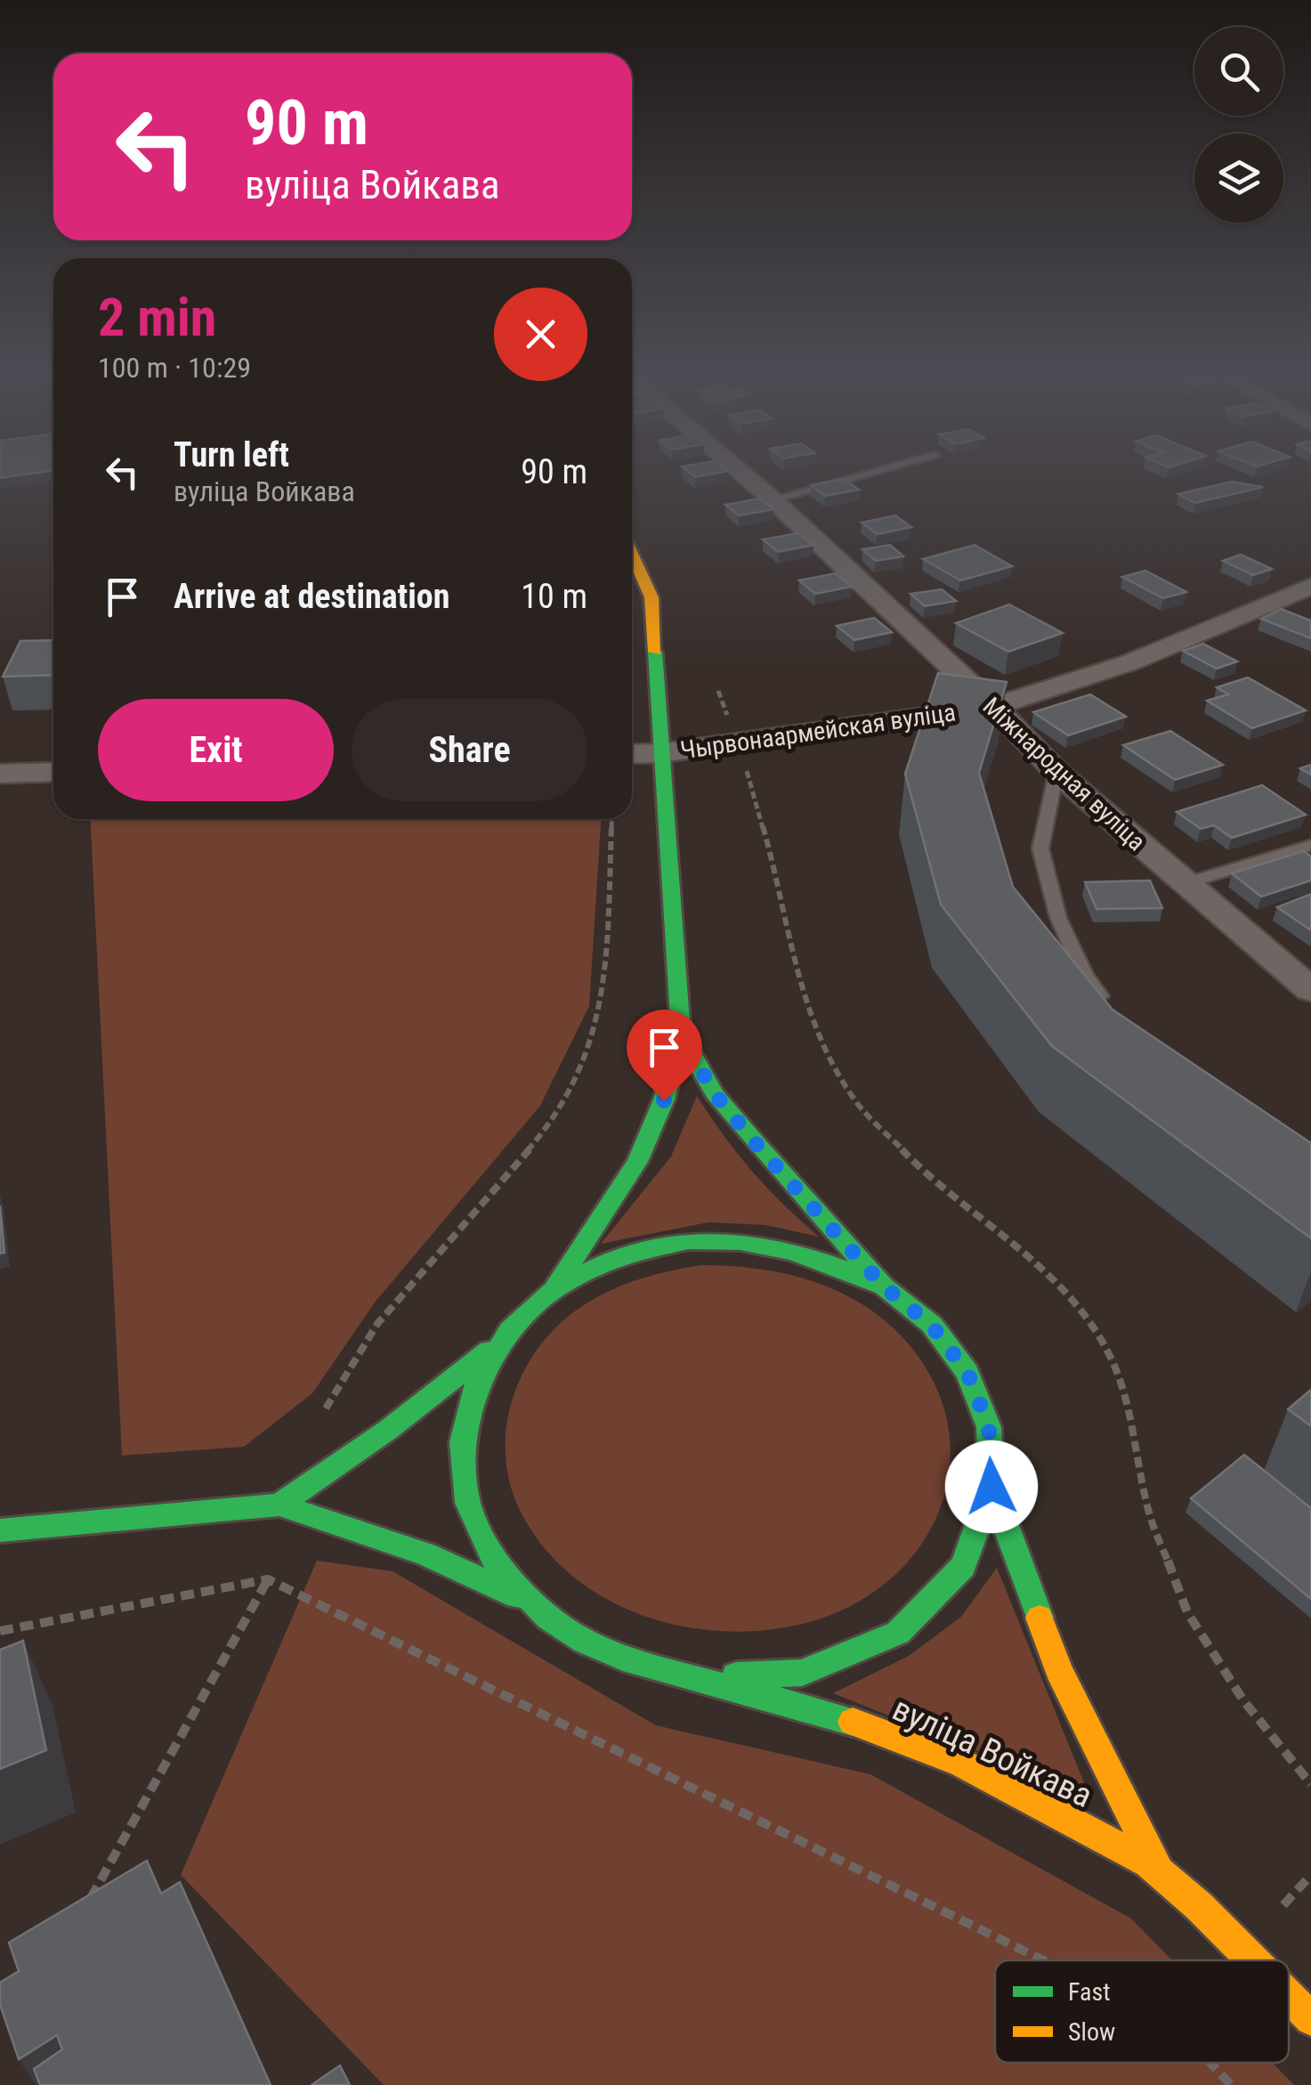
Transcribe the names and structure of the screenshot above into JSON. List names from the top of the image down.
{
  "streets": {
    "main road": ["вуліца Войкава"],
    "street": ["Чырвонаармейская вуліца", "Міжнародная вуліца"]
  },
  "crossings": [
    ["Чырвонаармейская вуліца", "Міжнародная вуліца"],
    ["Чырвонаармейская вуліца", "вуліца Войкава"]
  ],
  "legend": ["Fast", "Slow"],
  "page": {
    "turn": ["90 m", "вуліца Войкава"],
    "heading": ["2 min", "100 m · 10:29"],
    "list": [
      {
        "name": "Turn left",
        "note": "вуліца Войкава",
        "value": "90 m"
      },
      {
        "name": "Arrive at destination",
        "value": "10 m"
      }
    ],
    "buttons": ["Exit", "Share"]
  }
}
